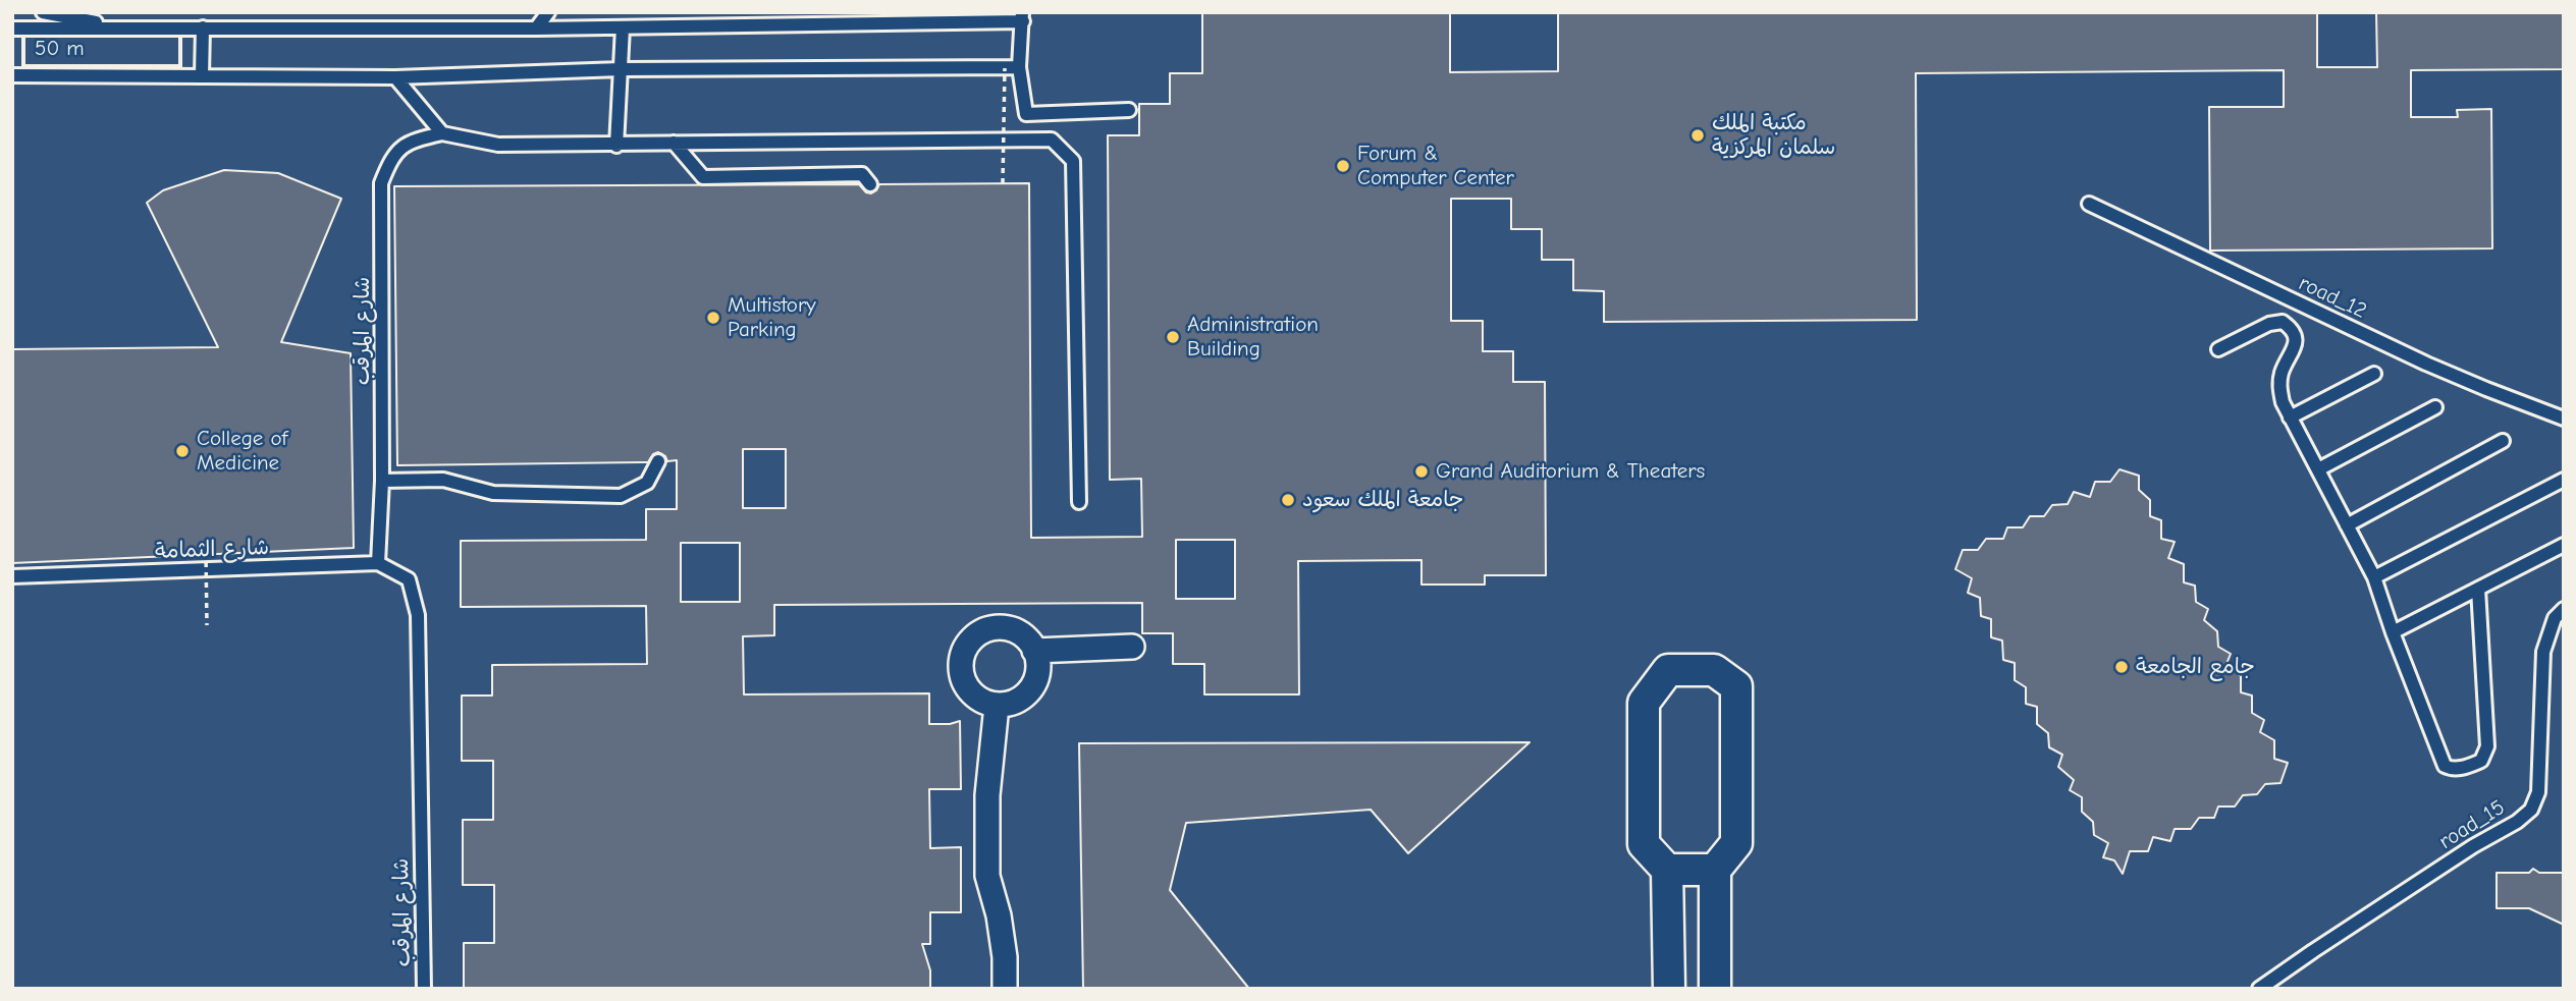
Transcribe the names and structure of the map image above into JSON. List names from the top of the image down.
{
  "streets": {
    "lane": [
      "road_12",
      "شارع المرقب",
      "شارع الثمامة",
      "road_15"
    ]
  },
  "crossings": [
    ["شارع المرقب", "شارع الثمامة"]
  ],
  "places": [
    "مكتبة الملك سلمان المركزية",
    "Forum & Computer Center",
    "Multistory Parking",
    "Administration Building",
    "College of Medicine",
    "Grand Auditorium & Theaters",
    "جامعة الملك سعود",
    "جامع الجامعة"
  ],
  "scale_bar": "50 m"
}
